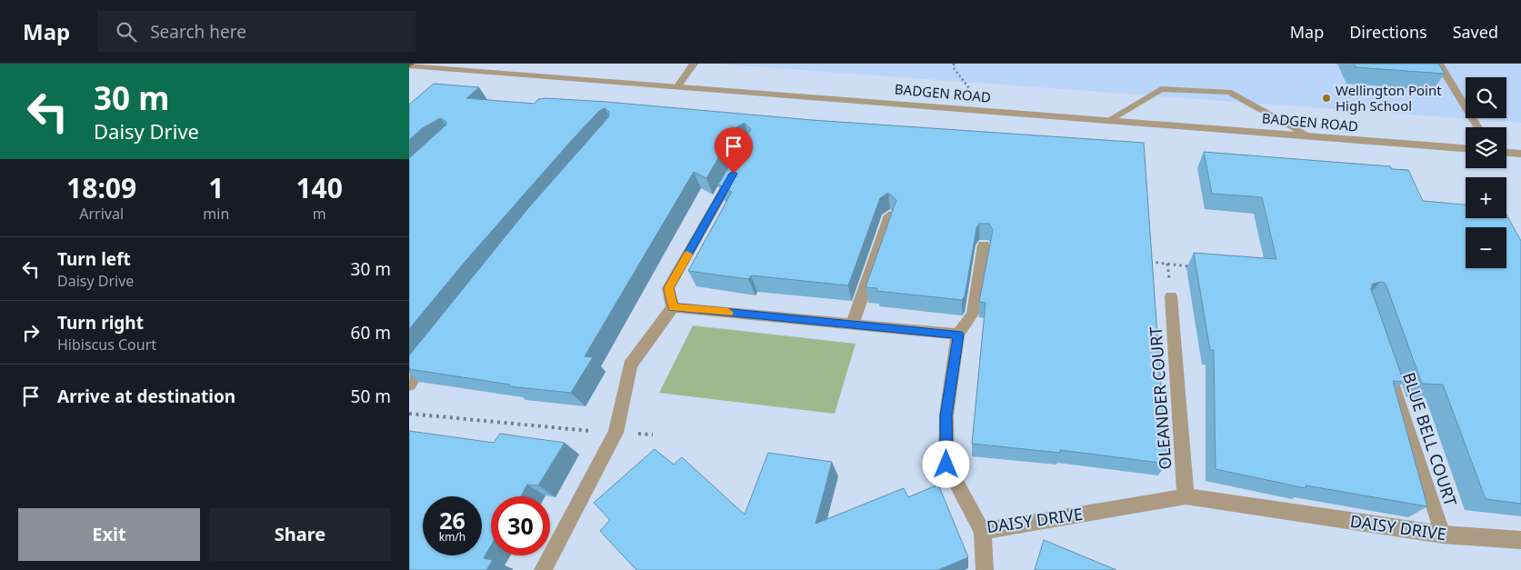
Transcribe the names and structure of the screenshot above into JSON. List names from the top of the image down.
{
  "streets": {
    "street": ["BADGEN ROAD", "OLEANDER COURT", "DAISY DRIVE"],
    "lane": ["BLUE BELL COURT"]
  },
  "crossings": [
    ["OLEANDER COURT", "DAISY DRIVE"],
    ["BLUE BELL COURT", "DAISY DRIVE"]
  ],
  "places": ["Wellington Point High School"],
  "page": {
    "header": "Map",
    "search": "Search here",
    "nav": ["Map", "Directions", "Saved"],
    "turn": ["30 m", "Daisy Drive"],
    "map_buttons": ["+", "−"],
    "eta": [
      "18:09",
      "Arrival",
      "1",
      "min",
      "140",
      "m"
    ],
    "list": [
      {
        "name": "Turn left",
        "note": "Daisy Drive",
        "value": "30 m"
      },
      {
        "name": "Turn right",
        "note": "Hibiscus Court",
        "value": "60 m"
      },
      {
        "name": "Arrive at destination",
        "value": "50 m"
      }
    ],
    "speed": "26 km/h",
    "limit": "30",
    "buttons": ["Exit", "Share"]
  }
}
